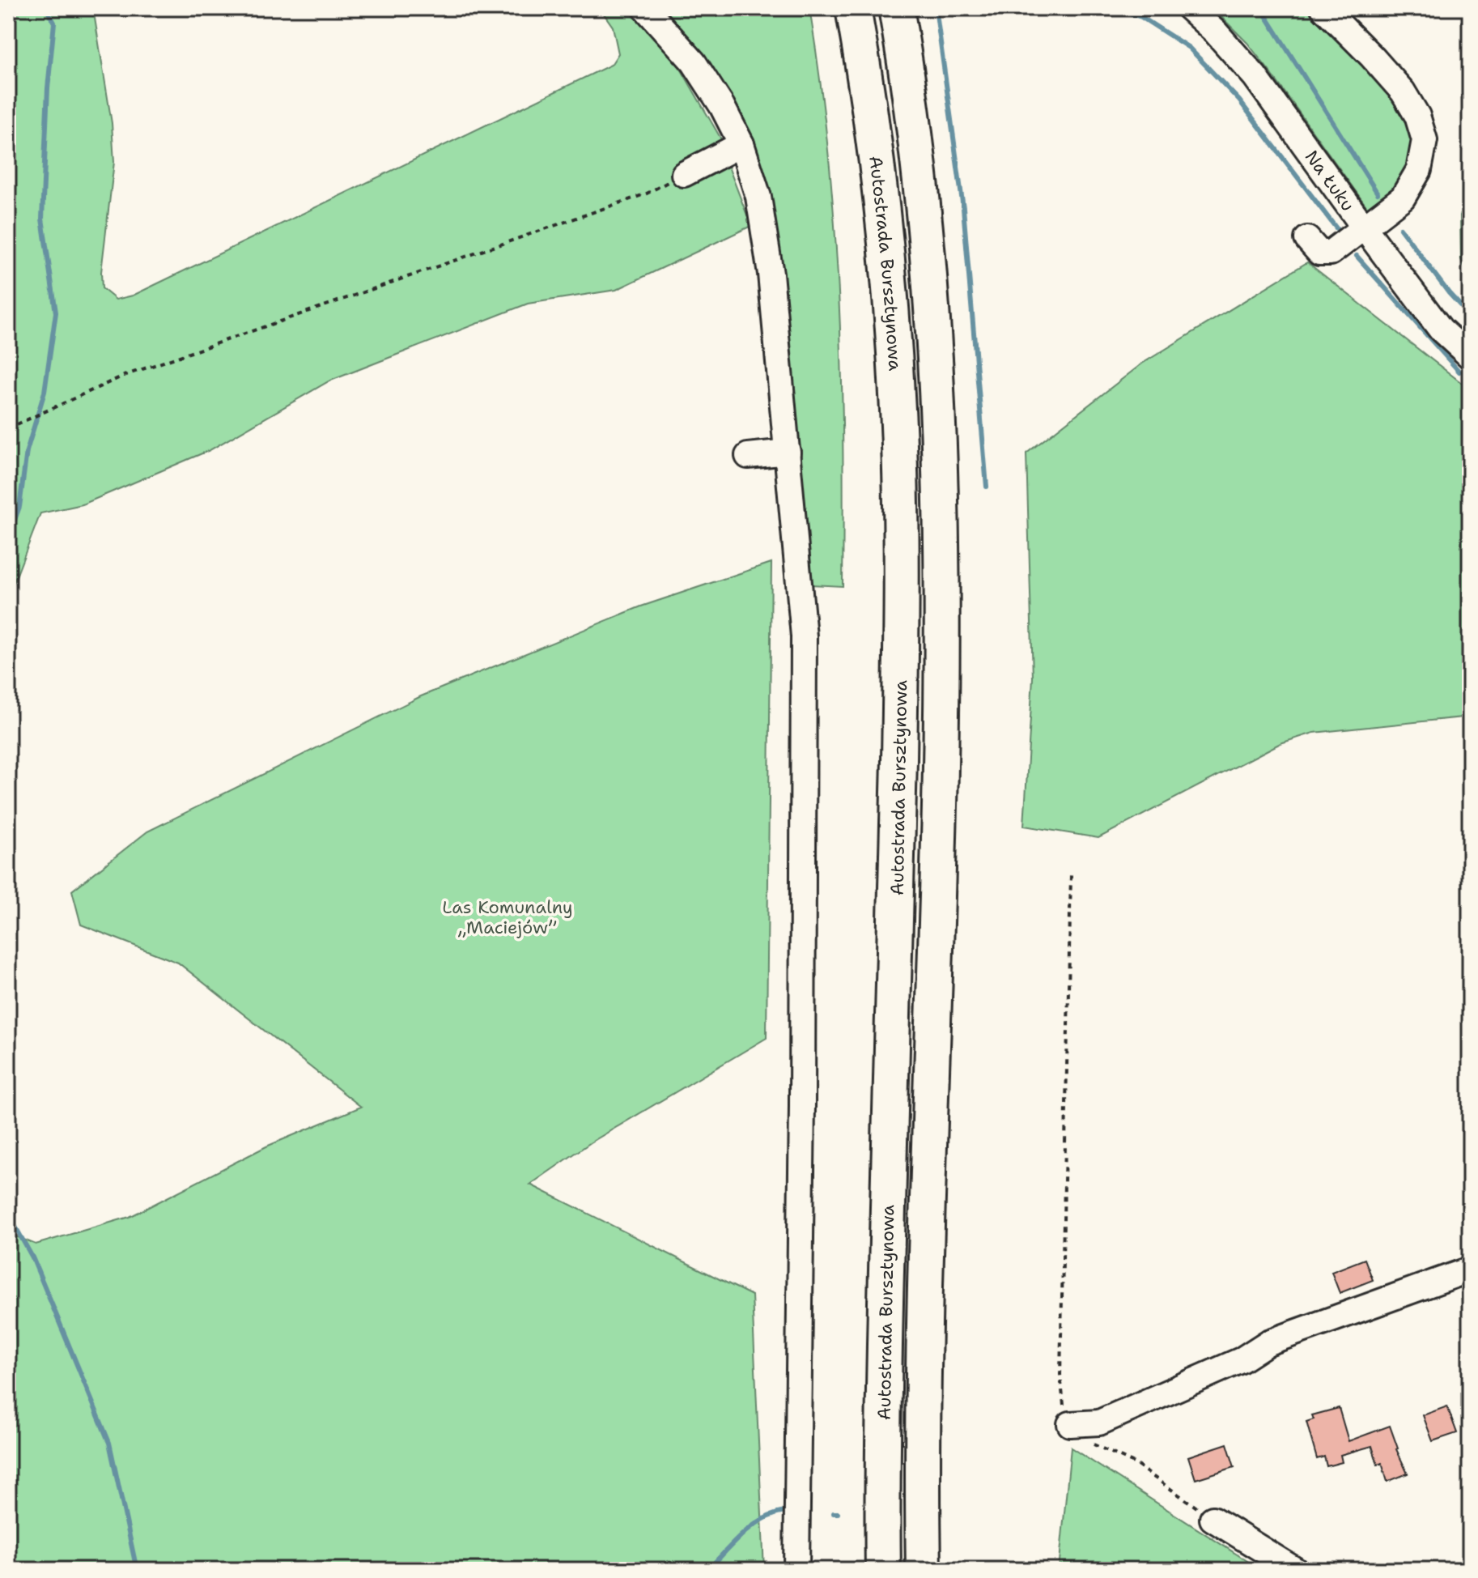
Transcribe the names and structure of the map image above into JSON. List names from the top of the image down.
{
  "streets": {
    "highway": ["Autostrada Bursztynowa"],
    "street": ["Na Łuku"]
  },
  "parks": ["Las Komunalny „Maciejów”"]
}
